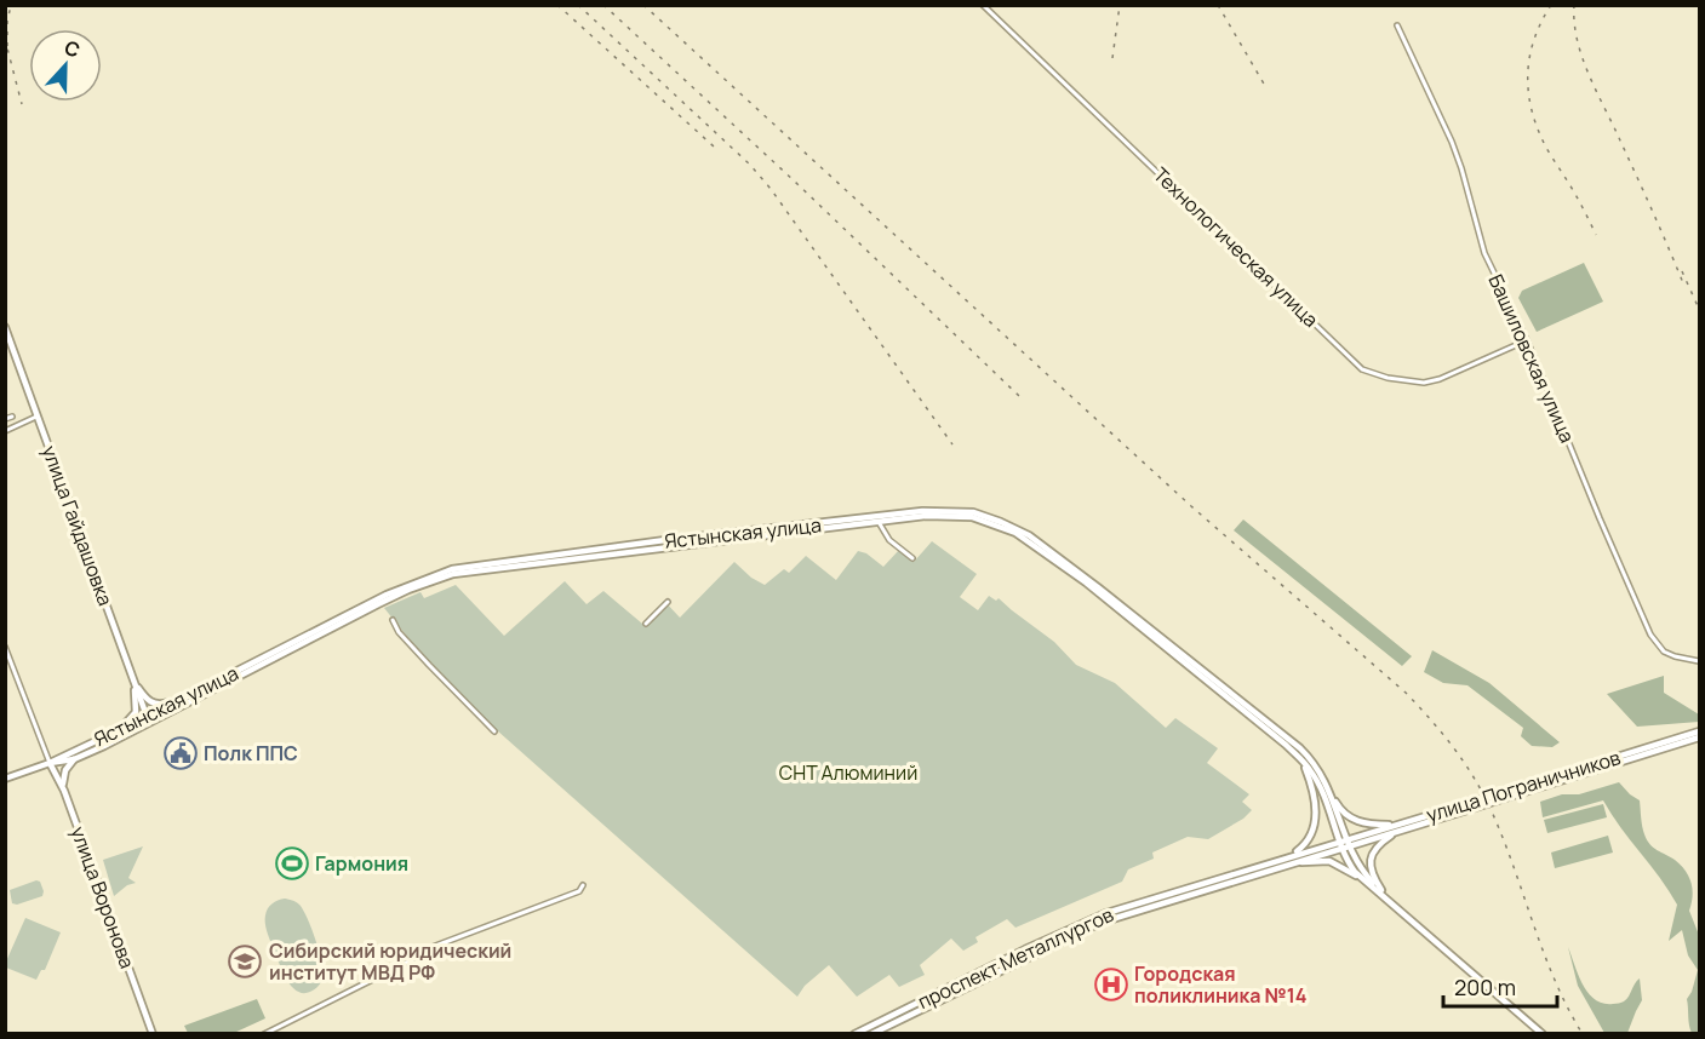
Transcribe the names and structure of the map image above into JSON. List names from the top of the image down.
{
  "streets": {
    "main road": [
      "улица Гайдашовка",
      "Ястынская улица",
      "улица Пограничников",
      "улица Воронова",
      "проспект Металлургов"
    ],
    "street": ["Технологическая улица", "Башиловская улица"]
  },
  "crossings": [
    ["Технологическая улица", "Башиловская улица"],
    ["улица Гайдашовка", "Ястынская улица"],
    ["Ястынская улица", "улица Пограничников"],
    ["Ястынская улица", "улица Воронова"],
    ["Ястынская улица", "проспект Металлургов"],
    ["улица Пограничников", "проспект Металлургов"]
  ],
  "parks": ["СНТ Алюминий"],
  "places": {
    "public building": ["Полк ППС"],
    "sports": ["Гармония"],
    "school or university": ["Сибирский юридический институт МВД РФ"],
    "hospital": ["Городская поликлиника №14"]
  },
  "scale_bar": "200 m",
  "north": "top"
}
